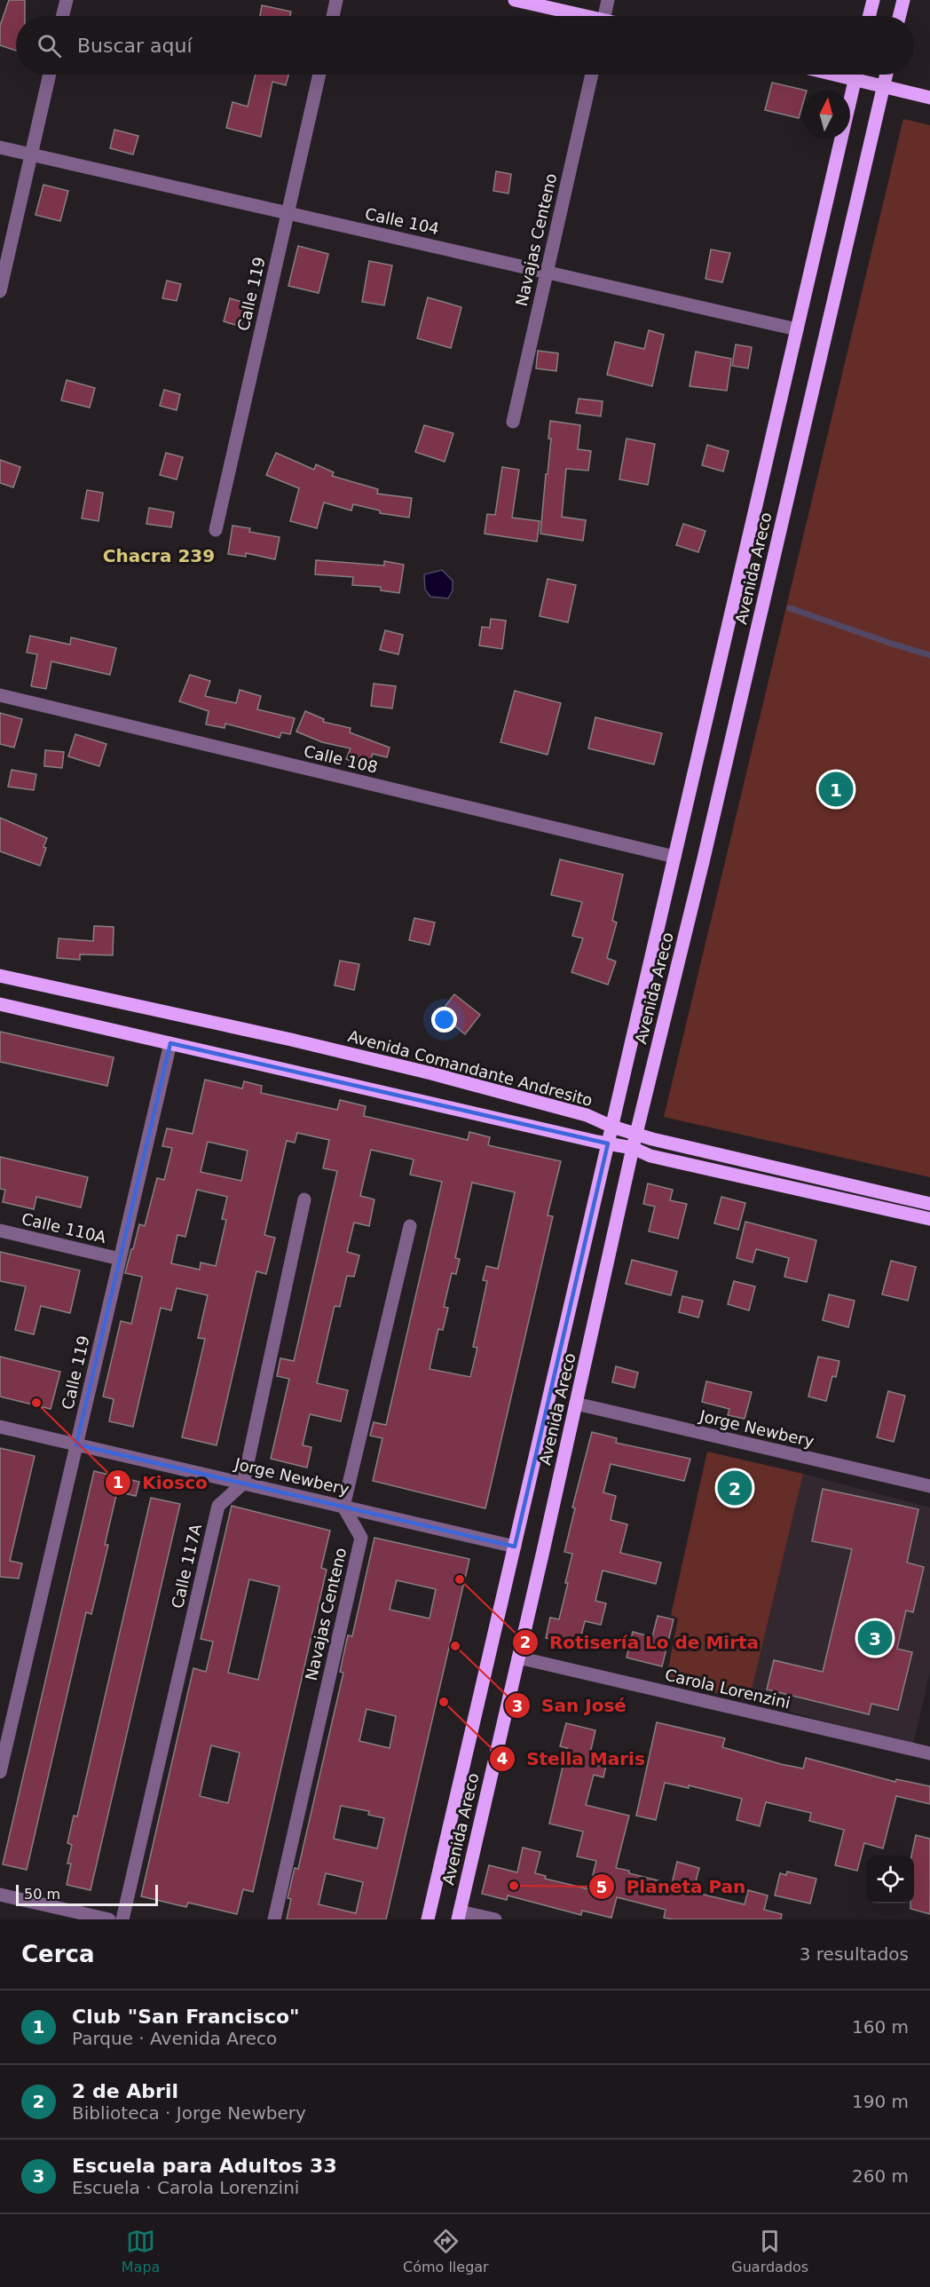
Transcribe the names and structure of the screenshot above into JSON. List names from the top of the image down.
{
  "streets": {
    "main road": ["Avenida Areco", "Avenida Comandante Andresito"],
    "street": [
      "Calle 104",
      "Navajas Centeno",
      "Calle 119",
      "Calle 108",
      "Calle 110A",
      "Jorge Newbery",
      "Calle 117A",
      "Carola Lorenzini"
    ]
  },
  "crossings": [
    ["Calle 104", "Navajas Centeno"],
    ["Calle 104", "Calle 119"],
    ["Calle 104", "Avenida Areco"],
    ["Navajas Centeno", "Jorge Newbery"],
    ["Calle 119", "Avenida Comandante Andresito"],
    ["Calle 119", "Calle 110A"],
    ["Calle 119", "Jorge Newbery"],
    ["Avenida Areco", "Calle 108"],
    ["Avenida Areco", "Avenida Comandante Andresito"],
    ["Avenida Areco", "Jorge Newbery"],
    ["Avenida Areco", "Carola Lorenzini"],
    ["Jorge Newbery", "Calle 117A"]
  ],
  "districts": ["Chacra 239"],
  "places": [
    "Kiosco",
    "Rotisería Lo de Mirta",
    "San José",
    "Stella Maris",
    "Planeta Pan"
  ],
  "scale_bar": "50 m",
  "north": "top",
  "page": {
    "search": "Buscar aquí",
    "pins": ["1", "2", "3"],
    "scale": "50 m",
    "heading": ["Cerca", "3 resultados"],
    "list": [
      {
        "mark": "1",
        "name": "Club \"San Francisco\"",
        "note": "Parque · Avenida Areco",
        "value": "160 m"
      },
      {
        "mark": "2",
        "name": "2 de Abril",
        "note": "Biblioteca · Jorge Newbery",
        "value": "190 m"
      },
      {
        "mark": "3",
        "name": "Escuela para Adultos 33",
        "note": "Escuela · Carola Lorenzini",
        "value": "260 m"
      }
    ],
    "nav": ["Mapa", "Cómo llegar", "Guardados"]
  }
}
